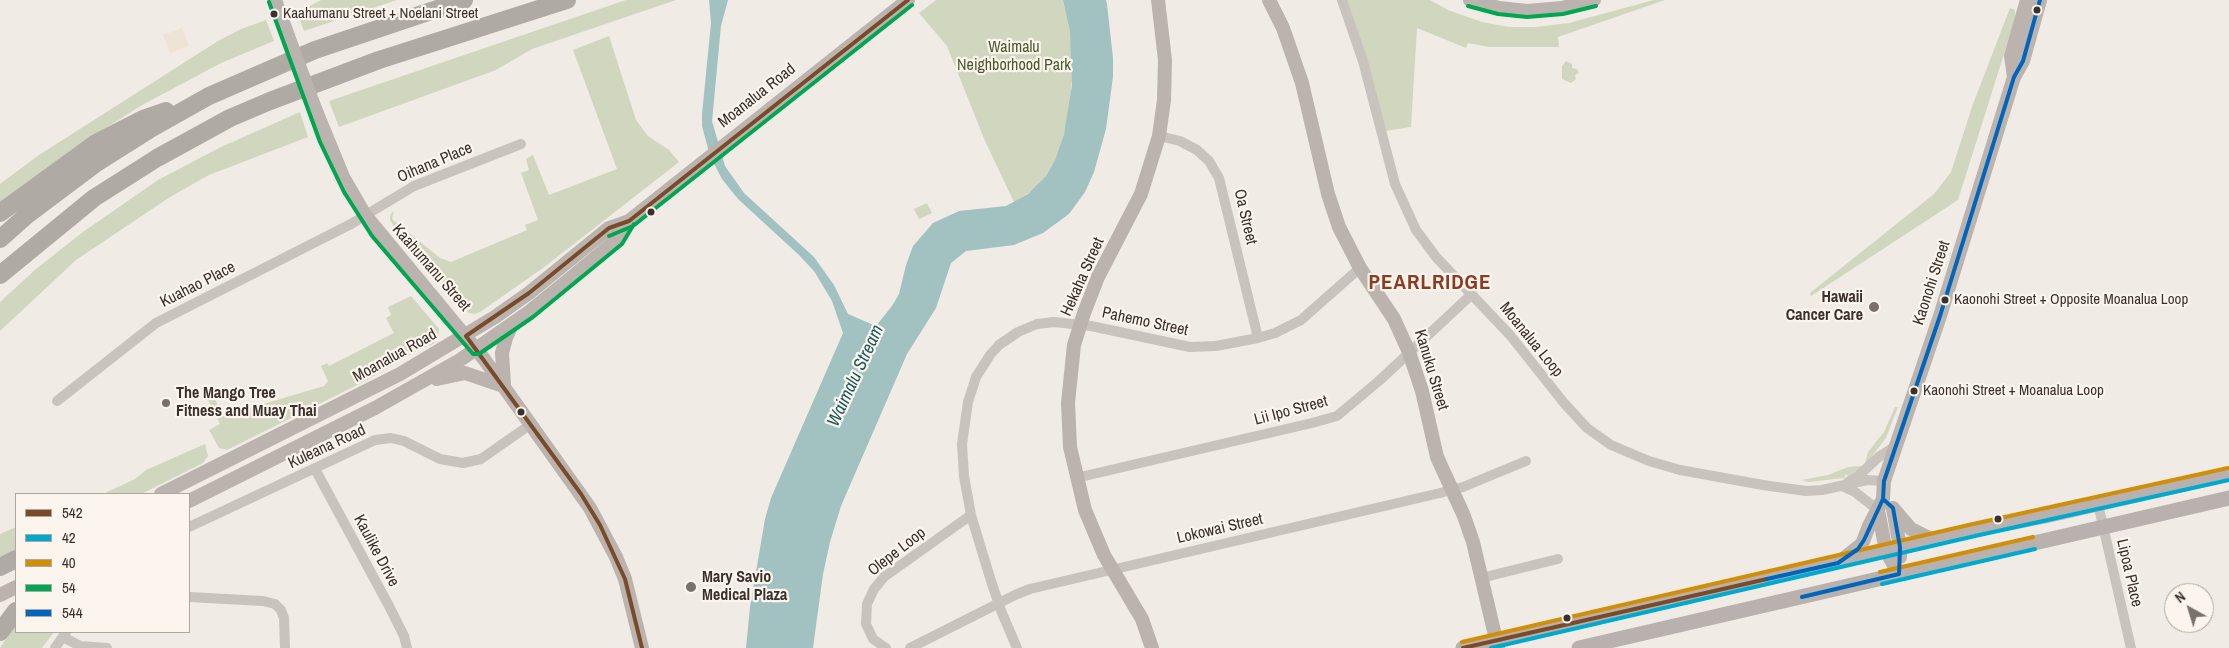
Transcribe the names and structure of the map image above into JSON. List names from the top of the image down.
{
  "streets": {
    "street": [
      "Moanalua Road",
      "Oihana Place",
      "Oa Street",
      "Kaahumanu Street",
      "Hekaha Street",
      "Kaonohi Street",
      "Kuahao Place",
      "Pahemo Street",
      "Moanalua Loop",
      "Kanuku Street",
      "Lii Ipo Street",
      "Kuleana Road",
      "Lokowai Street",
      "Kaulike Drive",
      "Olepe Loop",
      "Lipoa Place"
    ]
  },
  "crossings": [
    ["Moanalua Road", "Kaahumanu Street"],
    ["Oihana Place", "Kaahumanu Street"],
    ["Oihana Place", "Kuahao Place"],
    ["Oa Street", "Hekaha Street"],
    ["Oa Street", "Pahemo Street"],
    ["Kaahumanu Street", "Kuahao Place"],
    ["Kaahumanu Street", "Kuleana Road"],
    ["Hekaha Street", "Pahemo Street"],
    ["Hekaha Street", "Lii Ipo Street"],
    ["Hekaha Street", "Lokowai Street"],
    ["Kaonohi Street", "Moanalua Loop"],
    ["Pahemo Street", "Kanuku Street"],
    ["Pahemo Street", "Lokowai Street"],
    ["Pahemo Street", "Olepe Loop"],
    ["Moanalua Loop", "Lii Ipo Street"],
    ["Kanuku Street", "Lii Ipo Street"],
    ["Kanuku Street", "Lokowai Street"],
    ["Kuleana Road", "Kaulike Drive"]
  ],
  "districts": ["PEARLRIDGE"],
  "water": ["Waimalu Stream"],
  "parks": ["Waimalu Neighborhood Park"],
  "places": [
    "Kaahumanu Street + Noelani Street",
    "Kaonohi Street + Opposite Moanalua Loop",
    "Hawaii Cancer Care",
    "Kaonohi Street + Moanalua Loop",
    "The Mango Tree Fitness and Muay Thai",
    "Mary Savio Medical Plaza"
  ],
  "lines": [
    "transit line 542",
    "transit line 544",
    "transit line 54",
    "transit line 40",
    "transit line 42"
  ],
  "legend": [
    "542",
    "42",
    "40",
    "54",
    "544"
  ],
  "north": "top left"
}
